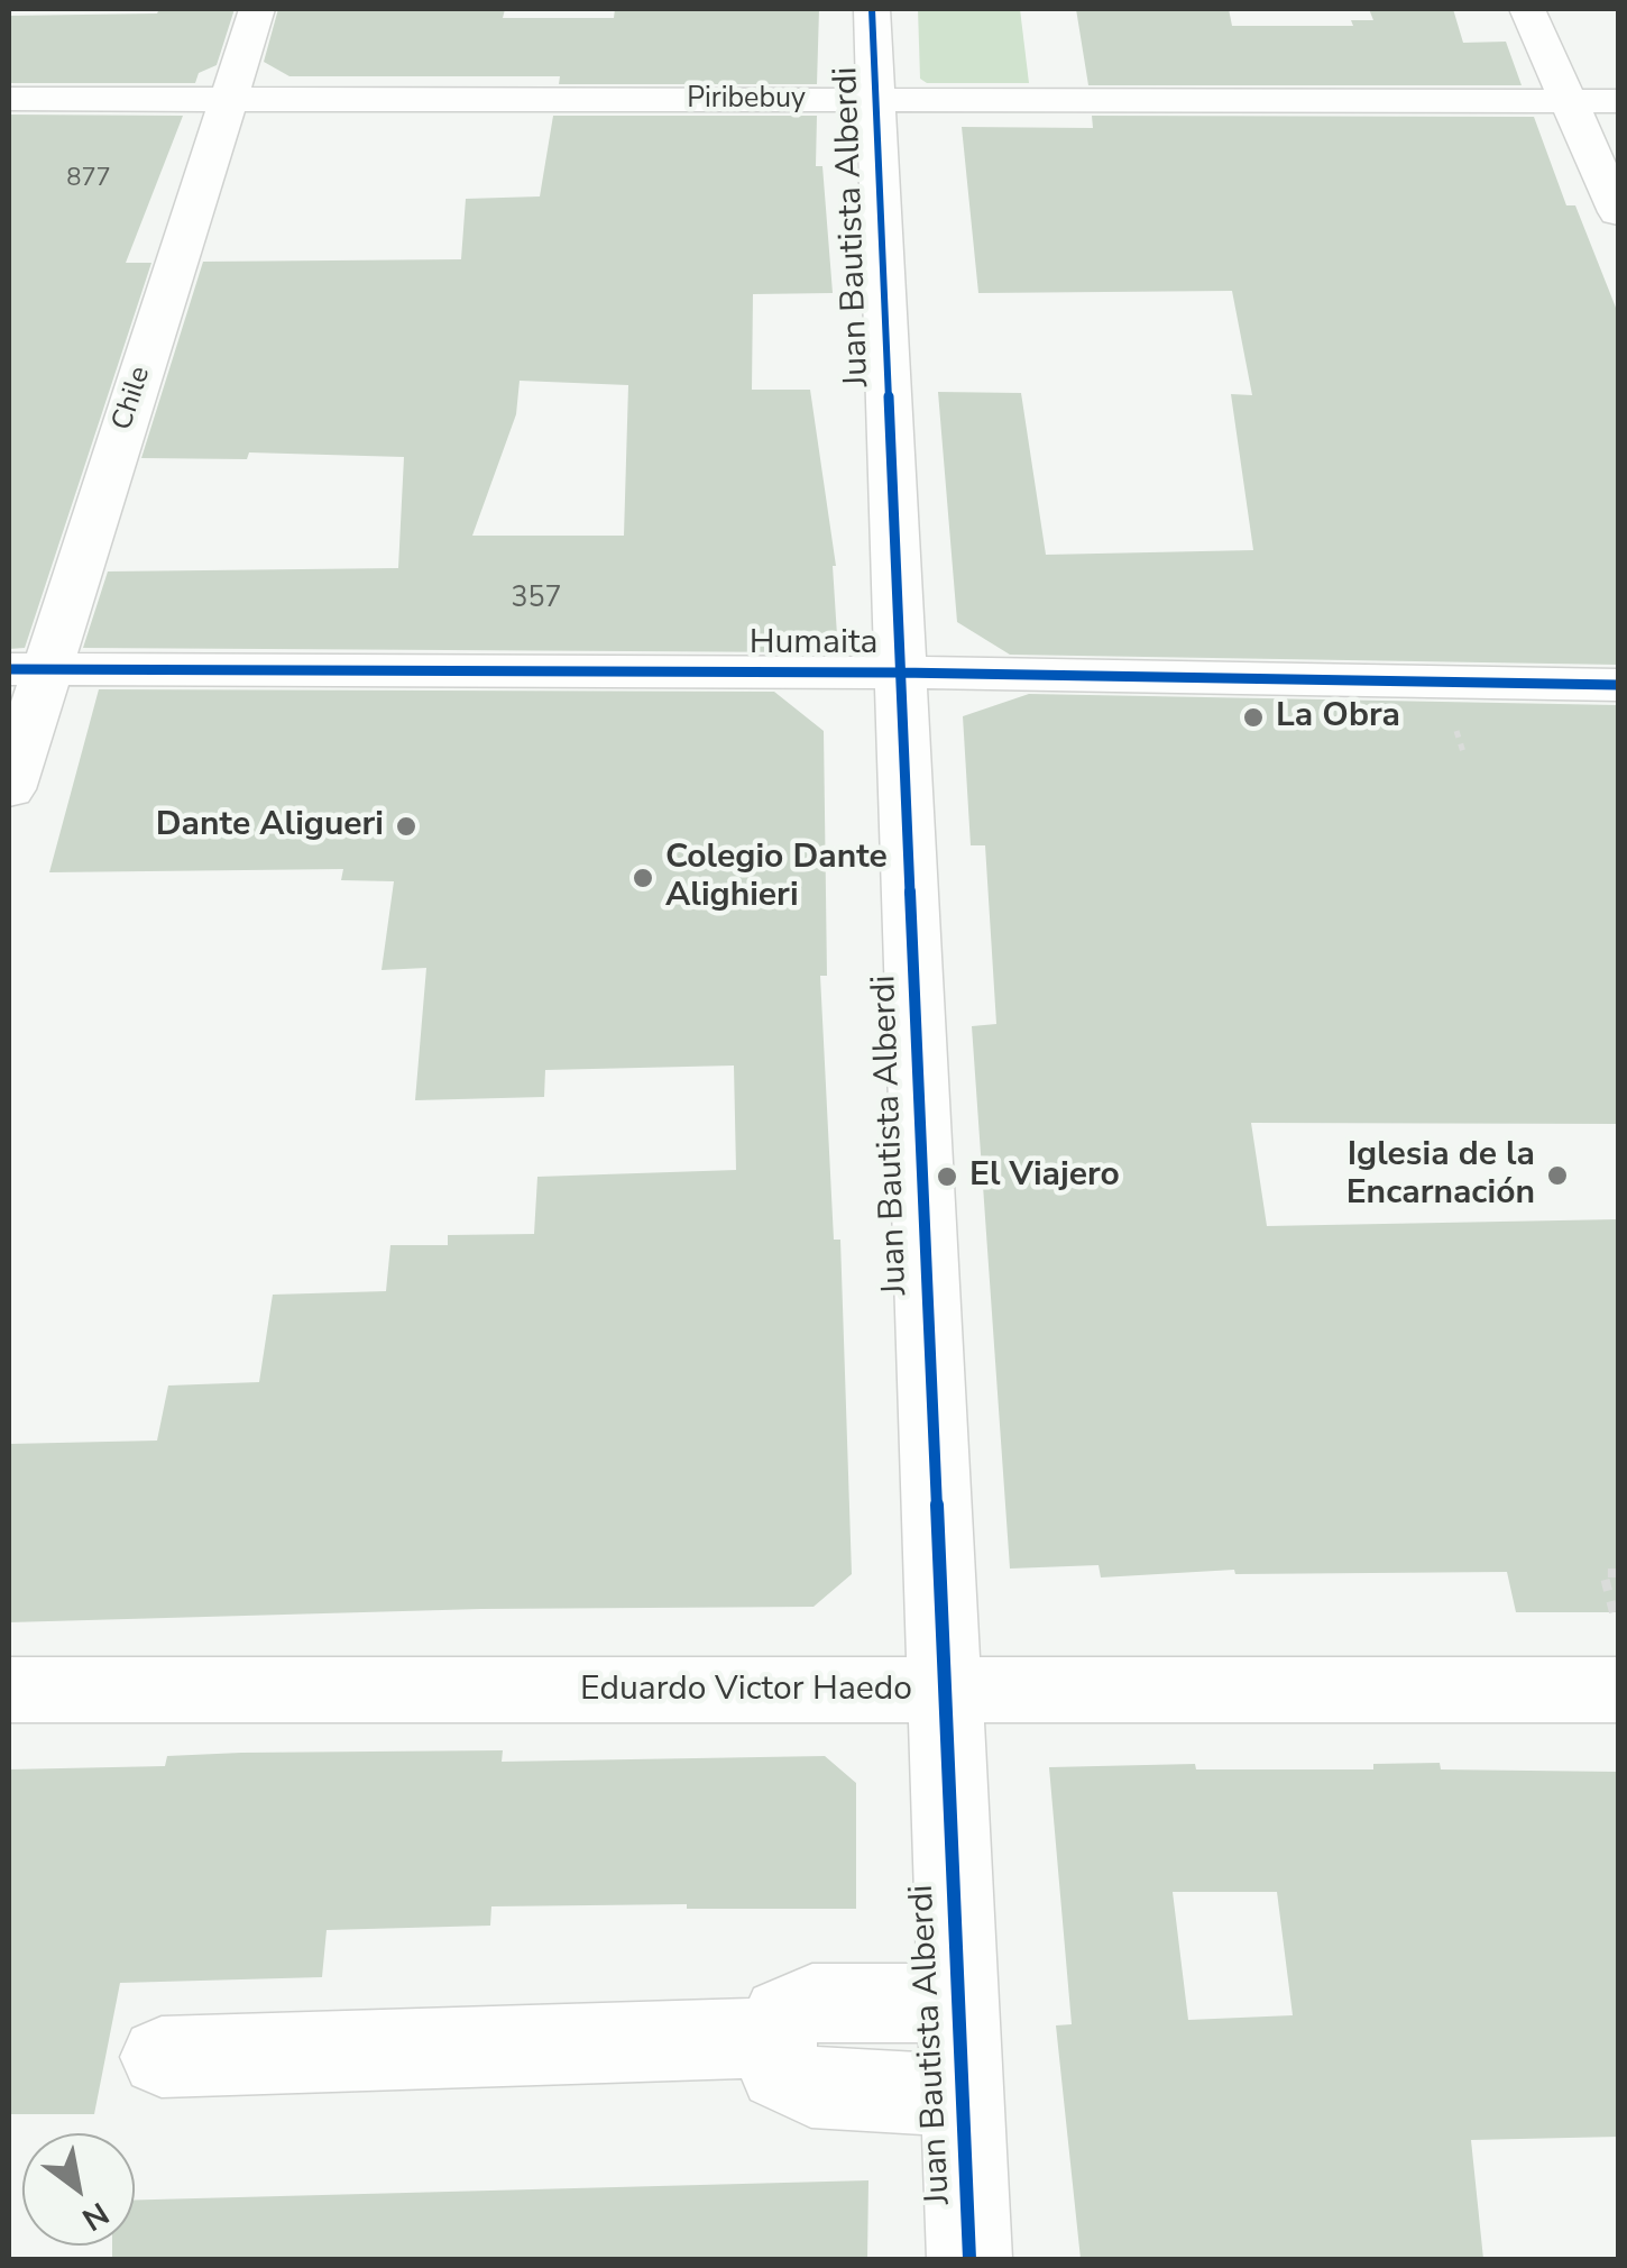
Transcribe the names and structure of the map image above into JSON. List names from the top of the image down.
{
  "streets": {
    "street": [
      "Piribebuy",
      "Juan Bautista Alberdi",
      "Chile",
      "Humaita",
      "Eduardo Victor Haedo"
    ]
  },
  "crossings": [
    ["Piribebuy", "Juan Bautista Alberdi"],
    ["Piribebuy", "Chile"],
    ["Juan Bautista Alberdi", "Humaita"],
    ["Juan Bautista Alberdi", "Eduardo Victor Haedo"],
    ["Chile", "Humaita"]
  ],
  "places": [
    "La Obra",
    "Dante Aligueri",
    "Colegio Dante Alighieri",
    "Iglesia de la Encarnación",
    "El Viajero"
  ],
  "house_numbers": ["877", "357"],
  "north": "bottom right"
}
